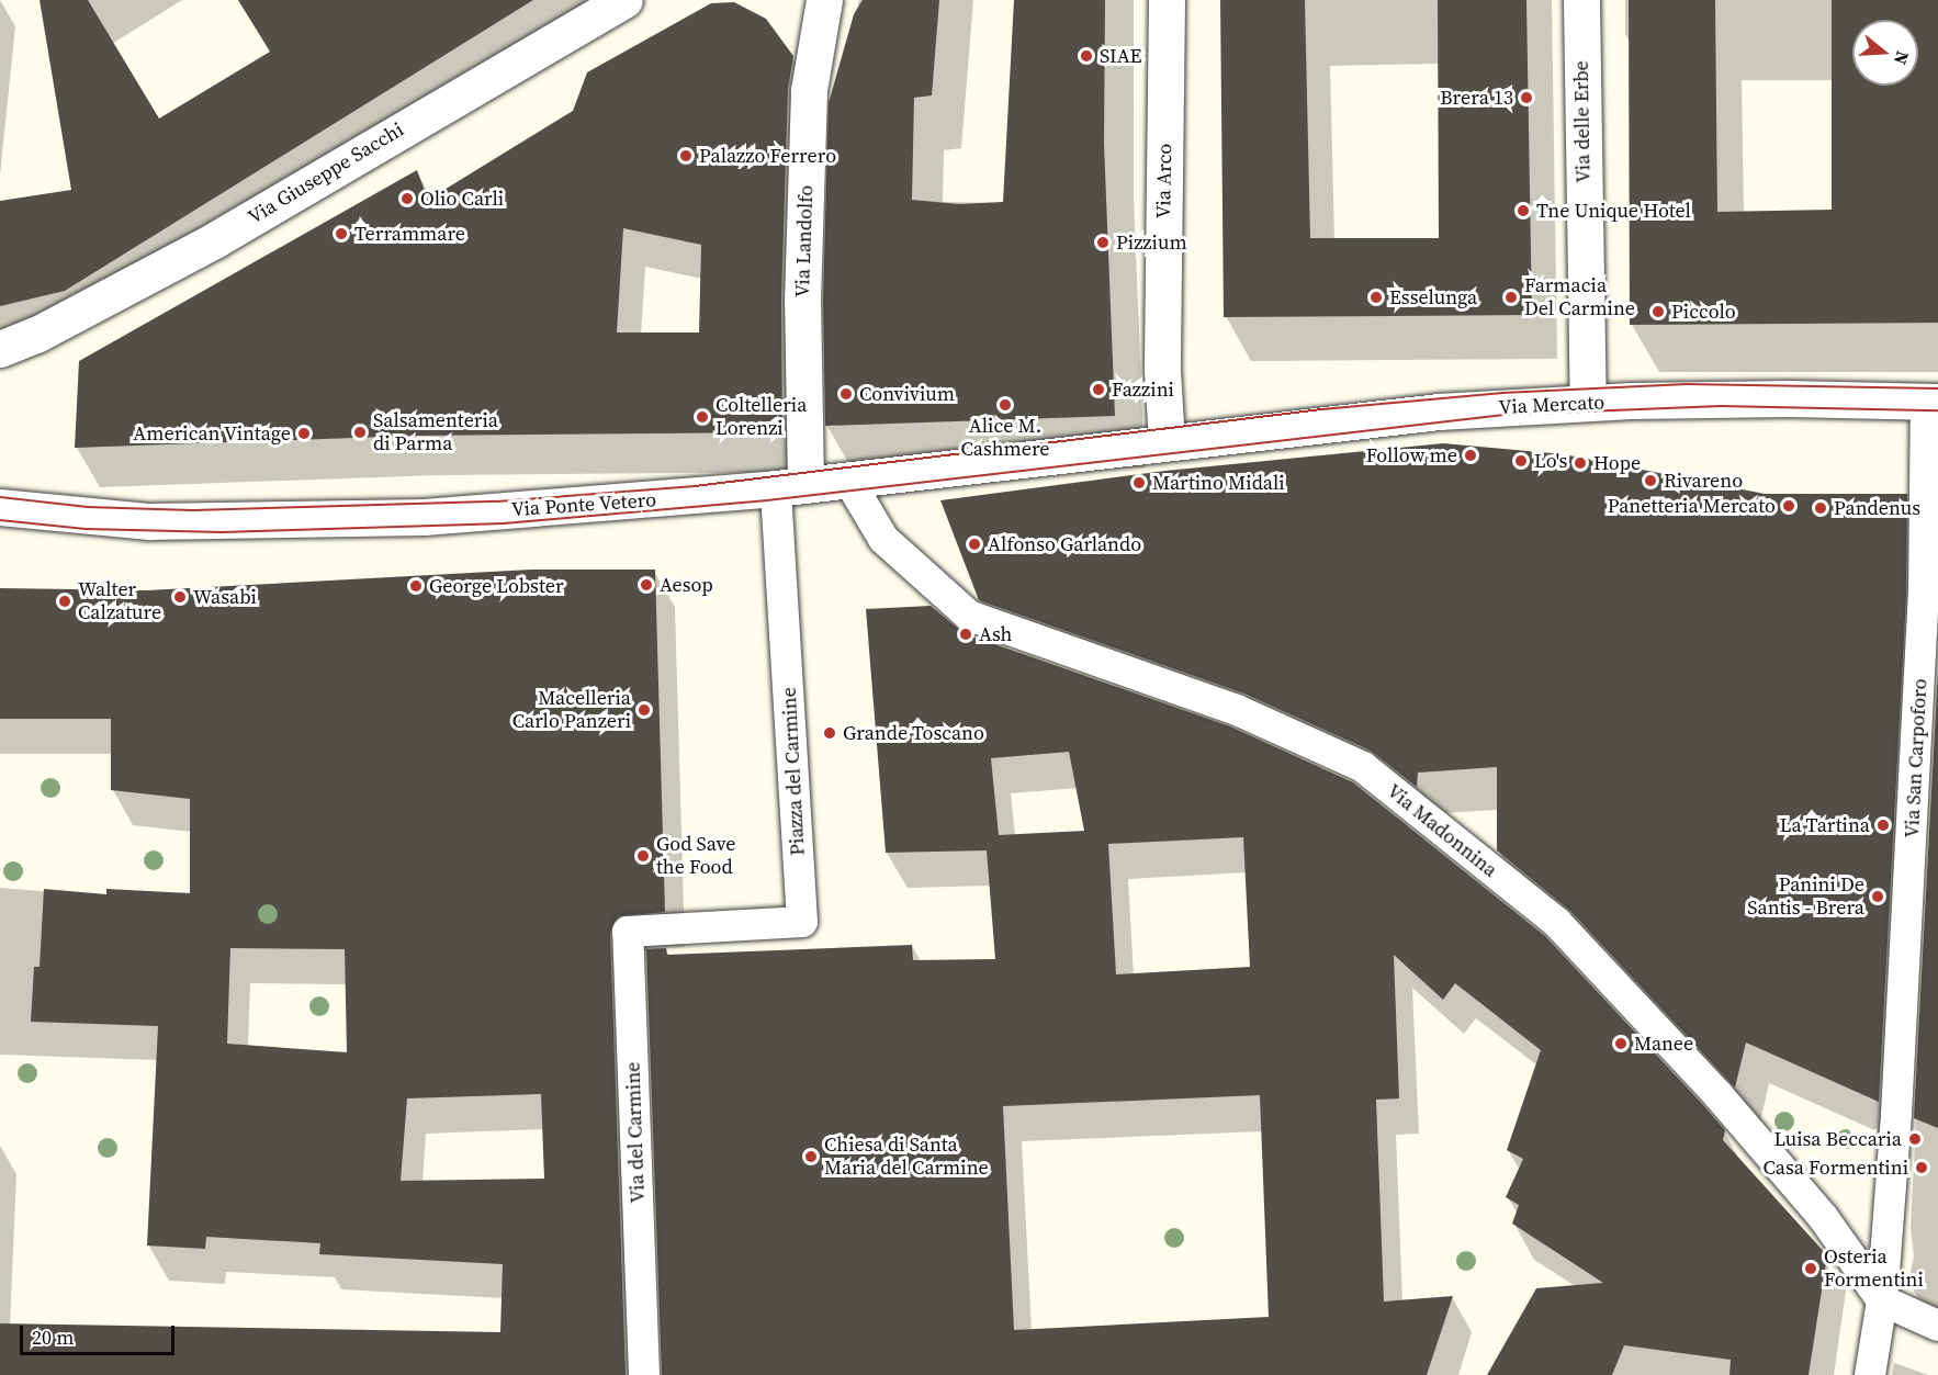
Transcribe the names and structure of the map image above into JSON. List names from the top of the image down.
{
  "streets": {
    "street": [
      "Via delle Erbe",
      "Via Giuseppe Sacchi",
      "Via Arco",
      "Via Landolfo",
      "Via Mercato",
      "Via Ponte Vetero",
      "Via San Carpoforo",
      "Piazza del Carmine",
      "Via Madonnina",
      "Via del Carmine"
    ]
  },
  "crossings": [
    ["Via delle Erbe", "Via Mercato"],
    ["Via Arco", "Via Mercato"],
    ["Via Arco", "Via Ponte Vetero"],
    ["Via Landolfo", "Via Ponte Vetero"],
    ["Via Landolfo", "Piazza del Carmine"],
    ["Via Mercato", "Via Ponte Vetero"],
    ["Via Mercato", "Via San Carpoforo"],
    ["Via Ponte Vetero", "Piazza del Carmine"],
    ["Via Ponte Vetero", "Via Madonnina"],
    ["Via San Carpoforo", "Via Madonnina"],
    ["Piazza del Carmine", "Via del Carmine"]
  ],
  "places": [
    "SIAE",
    "Brera 13",
    "Palazzo Ferrero",
    "Olio Carli",
    "Tne Unique Hotel",
    "Terrammare",
    "Pizzium",
    "Esselunga",
    "Farmacia Del Carmine",
    "Piccolo",
    "Fazzini",
    "Convivium",
    "Alice M. Cashmere",
    "Coltelleria Lorenzi",
    "Salsamenteria di Parma",
    "American Vintage",
    "Follow me",
    "Lo's",
    "Hope",
    "Rivareno",
    "Martino Midali",
    "Panetteria Mercato",
    "Pandenus",
    "Alfonso Garlando",
    "Aesop",
    "George Lobster",
    "Wasabi",
    "Walter Calzature",
    "Ash",
    "Macelleria Carlo Panzeri",
    "Grande Toscano",
    "La Tartina",
    "God Save the Food",
    "Panini De Santis - Brera",
    "Manee",
    "Luisa Beccaria",
    "Chiesa di Santa Maria del Carmine",
    "Casa Formentini",
    "Osteria Formentini"
  ],
  "scale_bar": "20 m",
  "north": "right"
}
